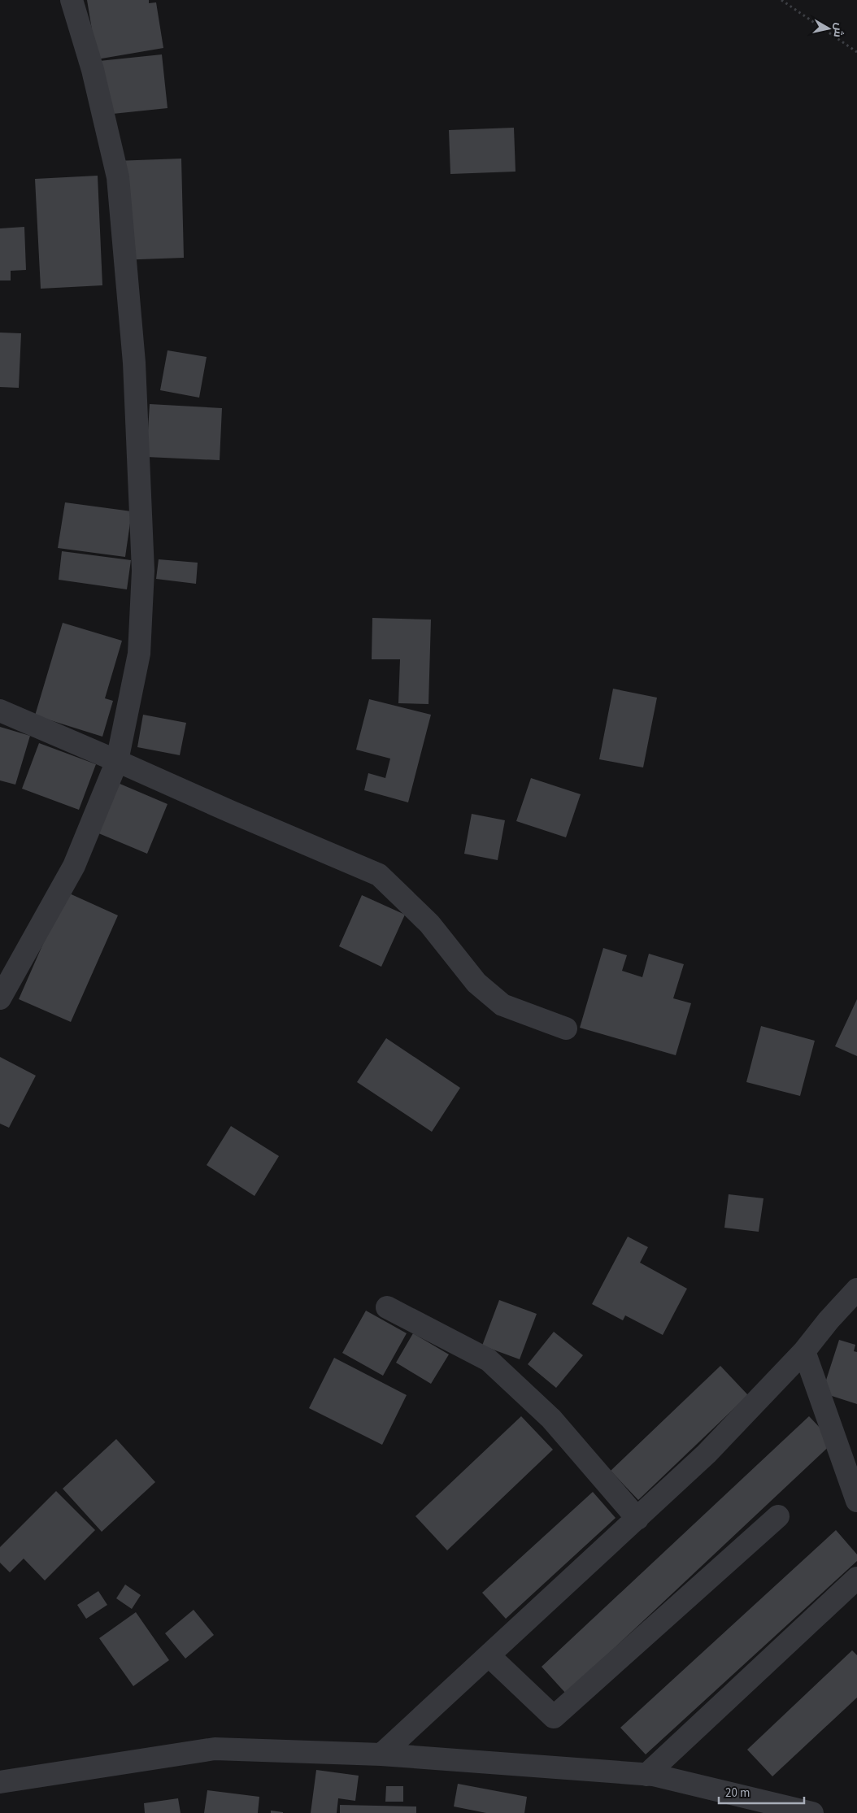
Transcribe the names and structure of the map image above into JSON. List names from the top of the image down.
{
  "scale_bar": "20 m",
  "north": "right"
}
